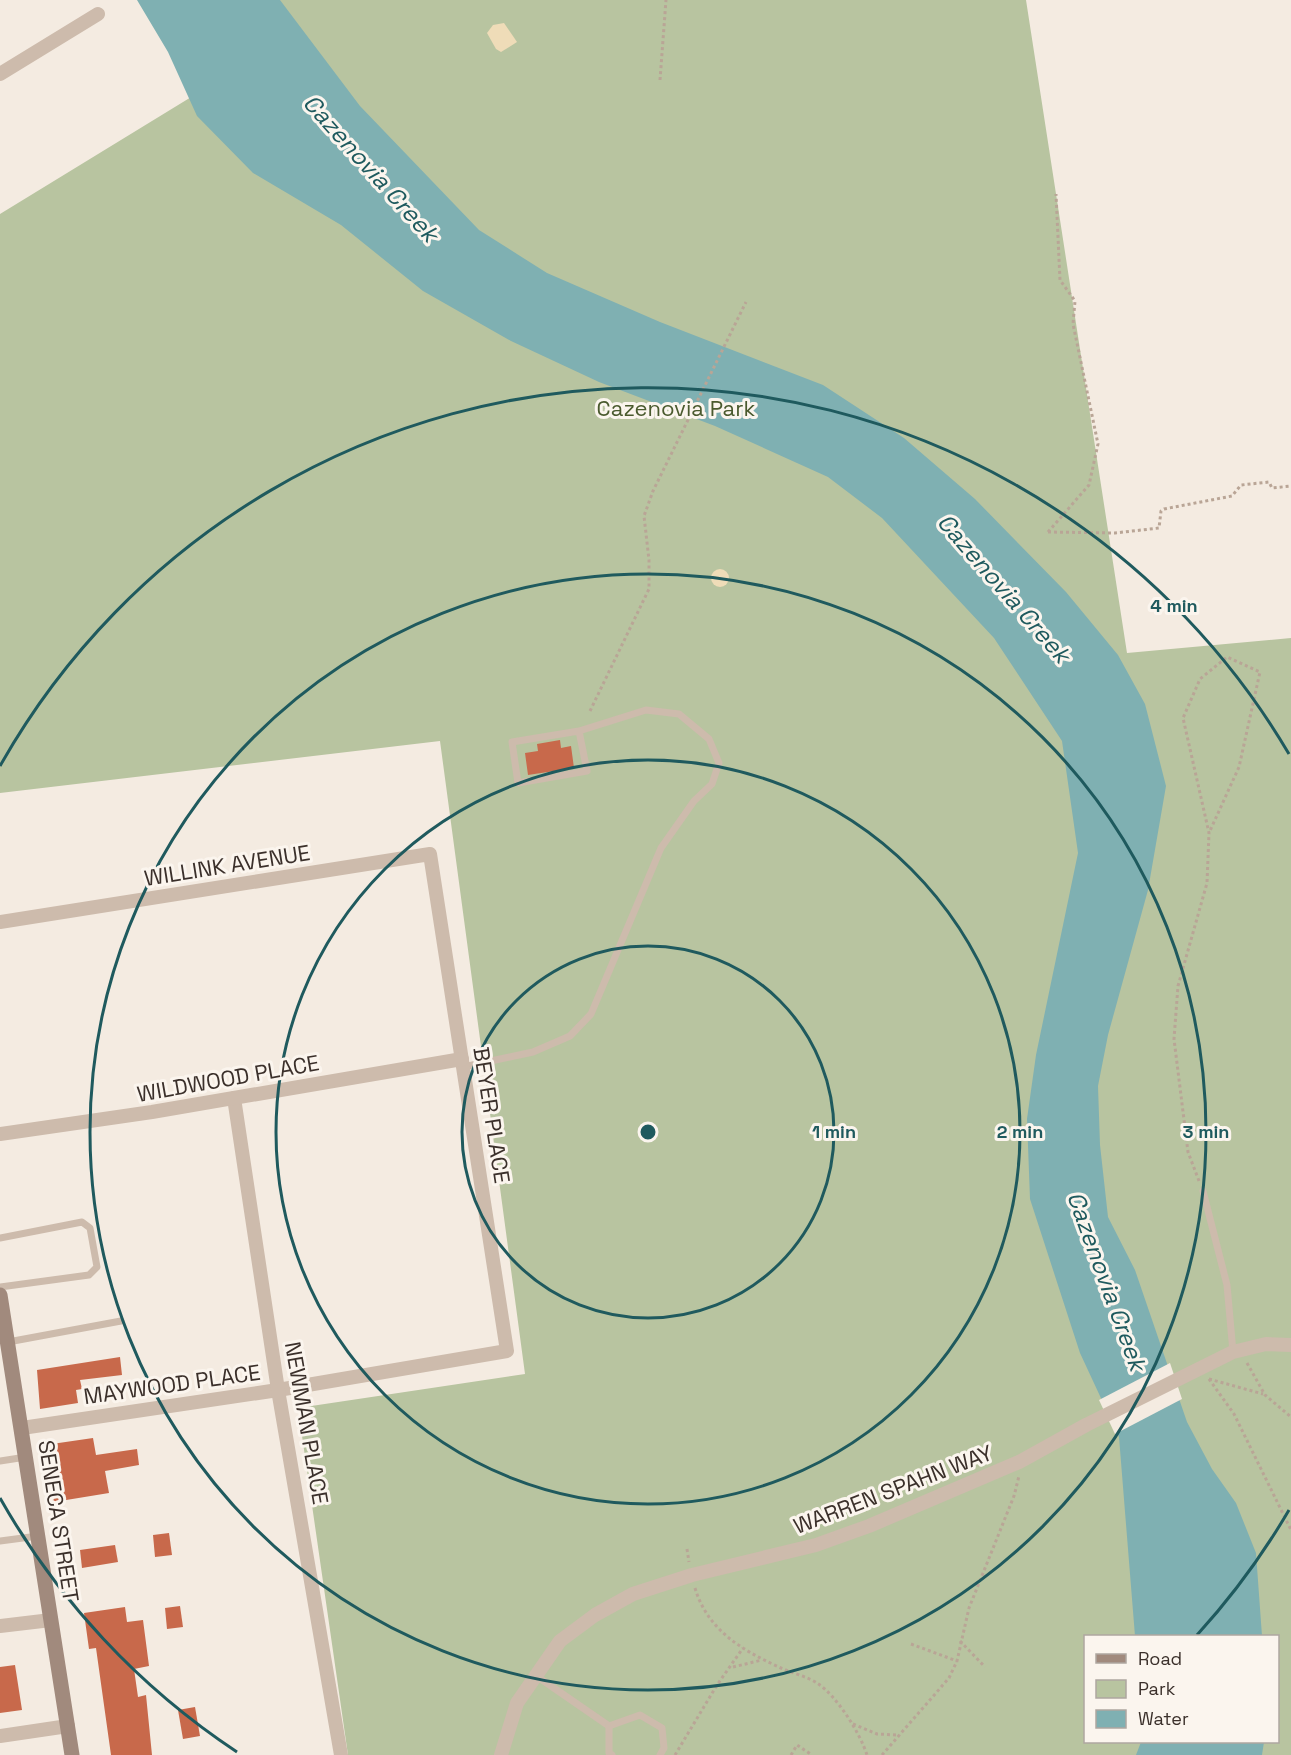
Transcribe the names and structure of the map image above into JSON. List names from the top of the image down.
{
  "streets": {
    "main road": ["SENECA STREET"],
    "street": [
      "WILLINK AVENUE",
      "WILDWOOD PLACE",
      "BEYER PLACE",
      "MAYWOOD PLACE",
      "NEWMAN PLACE",
      "WARREN SPAHN WAY"
    ]
  },
  "crossings": [
    ["WILLINK AVENUE", "BEYER PLACE"],
    ["WILDWOOD PLACE", "BEYER PLACE"],
    ["WILDWOOD PLACE", "NEWMAN PLACE"],
    ["BEYER PLACE", "MAYWOOD PLACE"],
    ["MAYWOOD PLACE", "NEWMAN PLACE"],
    ["MAYWOOD PLACE", "SENECA STREET"]
  ],
  "water": ["Cazenovia Creek"],
  "parks": ["Cazenovia Park"],
  "legend": ["Road", "Park", "Water"],
  "rings": [
    "4 min",
    "1 min",
    "2 min",
    "3 min"
  ]
}
